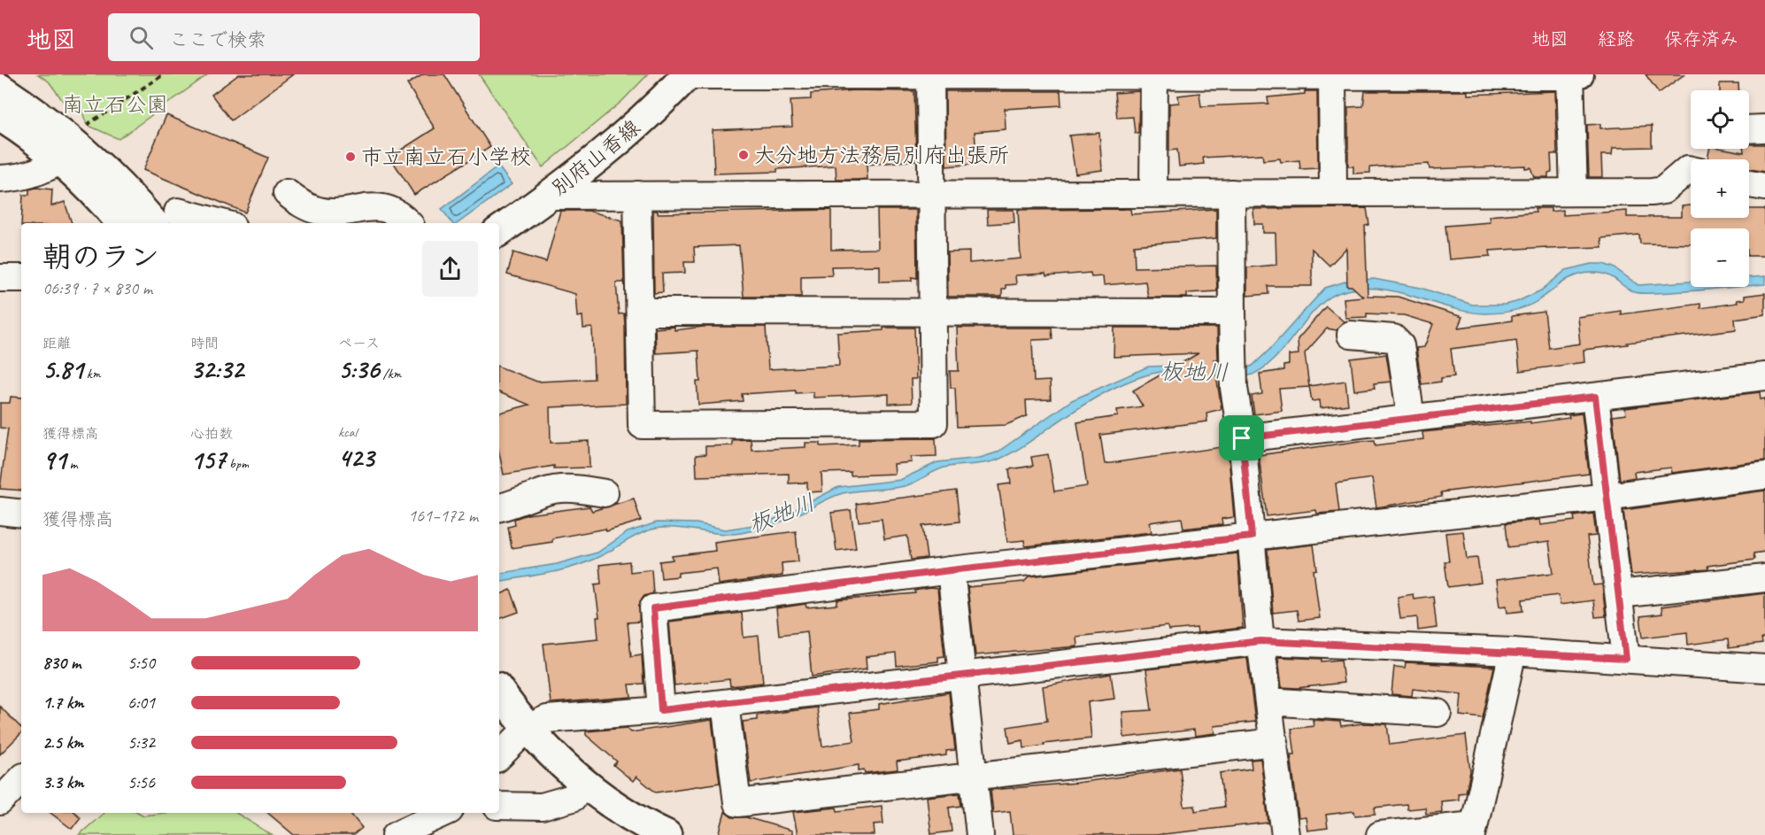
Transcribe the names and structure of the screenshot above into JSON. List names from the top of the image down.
{
  "streets": {
    "main road": ["別府山香線"]
  },
  "water": ["板地川"],
  "parks": ["南立石公園"],
  "places": ["大分地方法務局別府出張所", "市立南立石小学校"],
  "page": {
    "header": "地図",
    "search": "ここで検索",
    "nav": ["地図", "経路", "保存済み"],
    "map_buttons": ["+", "−"],
    "heading": ["朝のラン", "06:39 · 7 × 830 m"],
    "stats": [
      ["距離", "5.81 km"],
      ["時間", "32:32"],
      ["ペース", "5:36 /km"],
      ["獲得標高", "91 m"],
      ["心拍数", "157 bpm"],
      ["kcal", "423"]
    ],
    "chart": ["獲得標高", "161–172 m"],
    "list": [
      {
        "name": "830 m",
        "note": "5:50"
      },
      {
        "name": "1.7 km",
        "note": "6:01"
      },
      {
        "name": "2.5 km",
        "note": "5:32"
      },
      {
        "name": "3.3 km",
        "note": "5:56"
      }
    ]
  }
}
